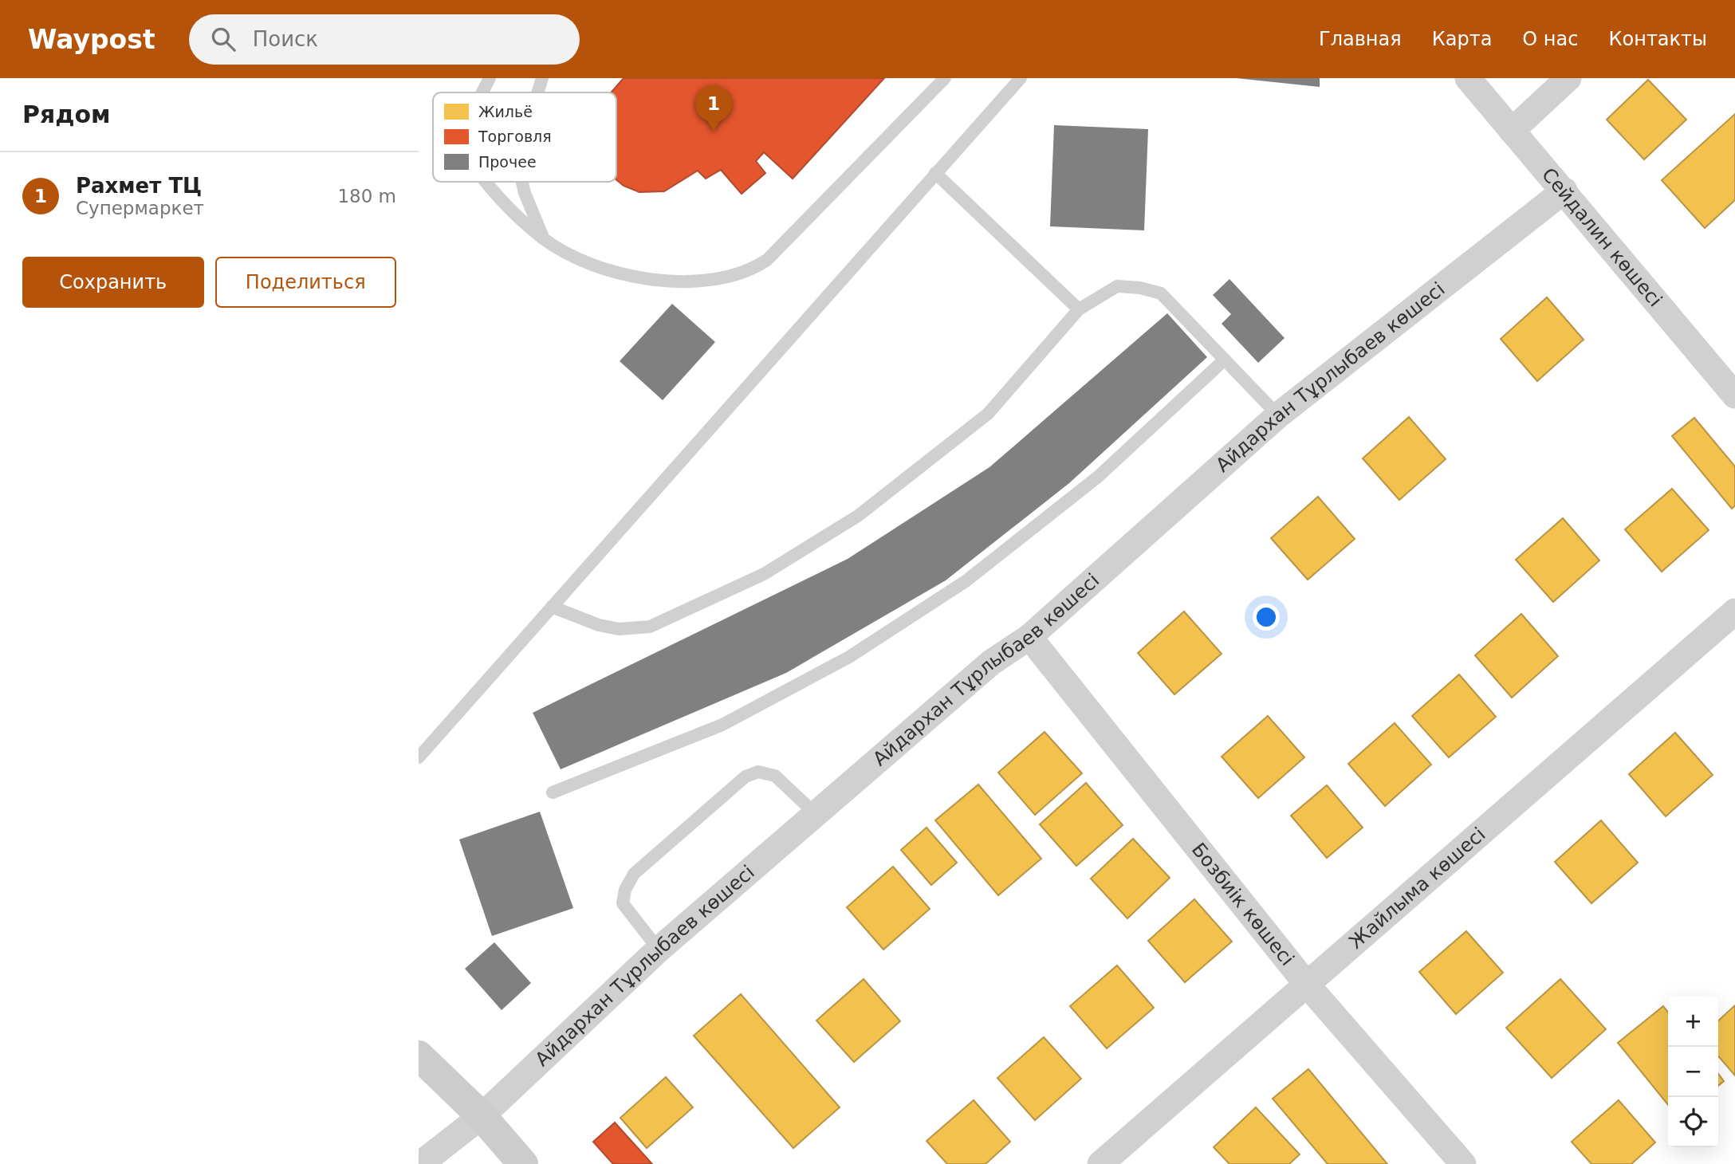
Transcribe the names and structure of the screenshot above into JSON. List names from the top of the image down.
{
  "streets": {
    "street": [
      "Сейдалин көшесі",
      "Айдархан Тұрлыбаев көшесі",
      "Жайлыма көшесі",
      "Бозбиік көшесі"
    ]
  },
  "crossings": [
    ["Сейдалин көшесі", "Айдархан Тұрлыбаев көшесі"],
    ["Айдархан Тұрлыбаев көшесі", "Бозбиік көшесі"],
    ["Жайлыма көшесі", "Бозбиік көшесі"]
  ],
  "legend": ["Жильё", "Торговля", "Прочее"],
  "page": {
    "header": "Waypost",
    "search": "Поиск",
    "nav": [
      "Главная",
      "Карта",
      "О нас",
      "Контакты"
    ],
    "heading": "Рядом",
    "pins": "1",
    "list": [
      {
        "mark": "1",
        "name": "Рахмет ТЦ",
        "note": "Супермаркет",
        "value": "180 m"
      }
    ],
    "buttons": ["Сохранить", "Поделиться"],
    "map_buttons": ["+", "−"]
  }
}
